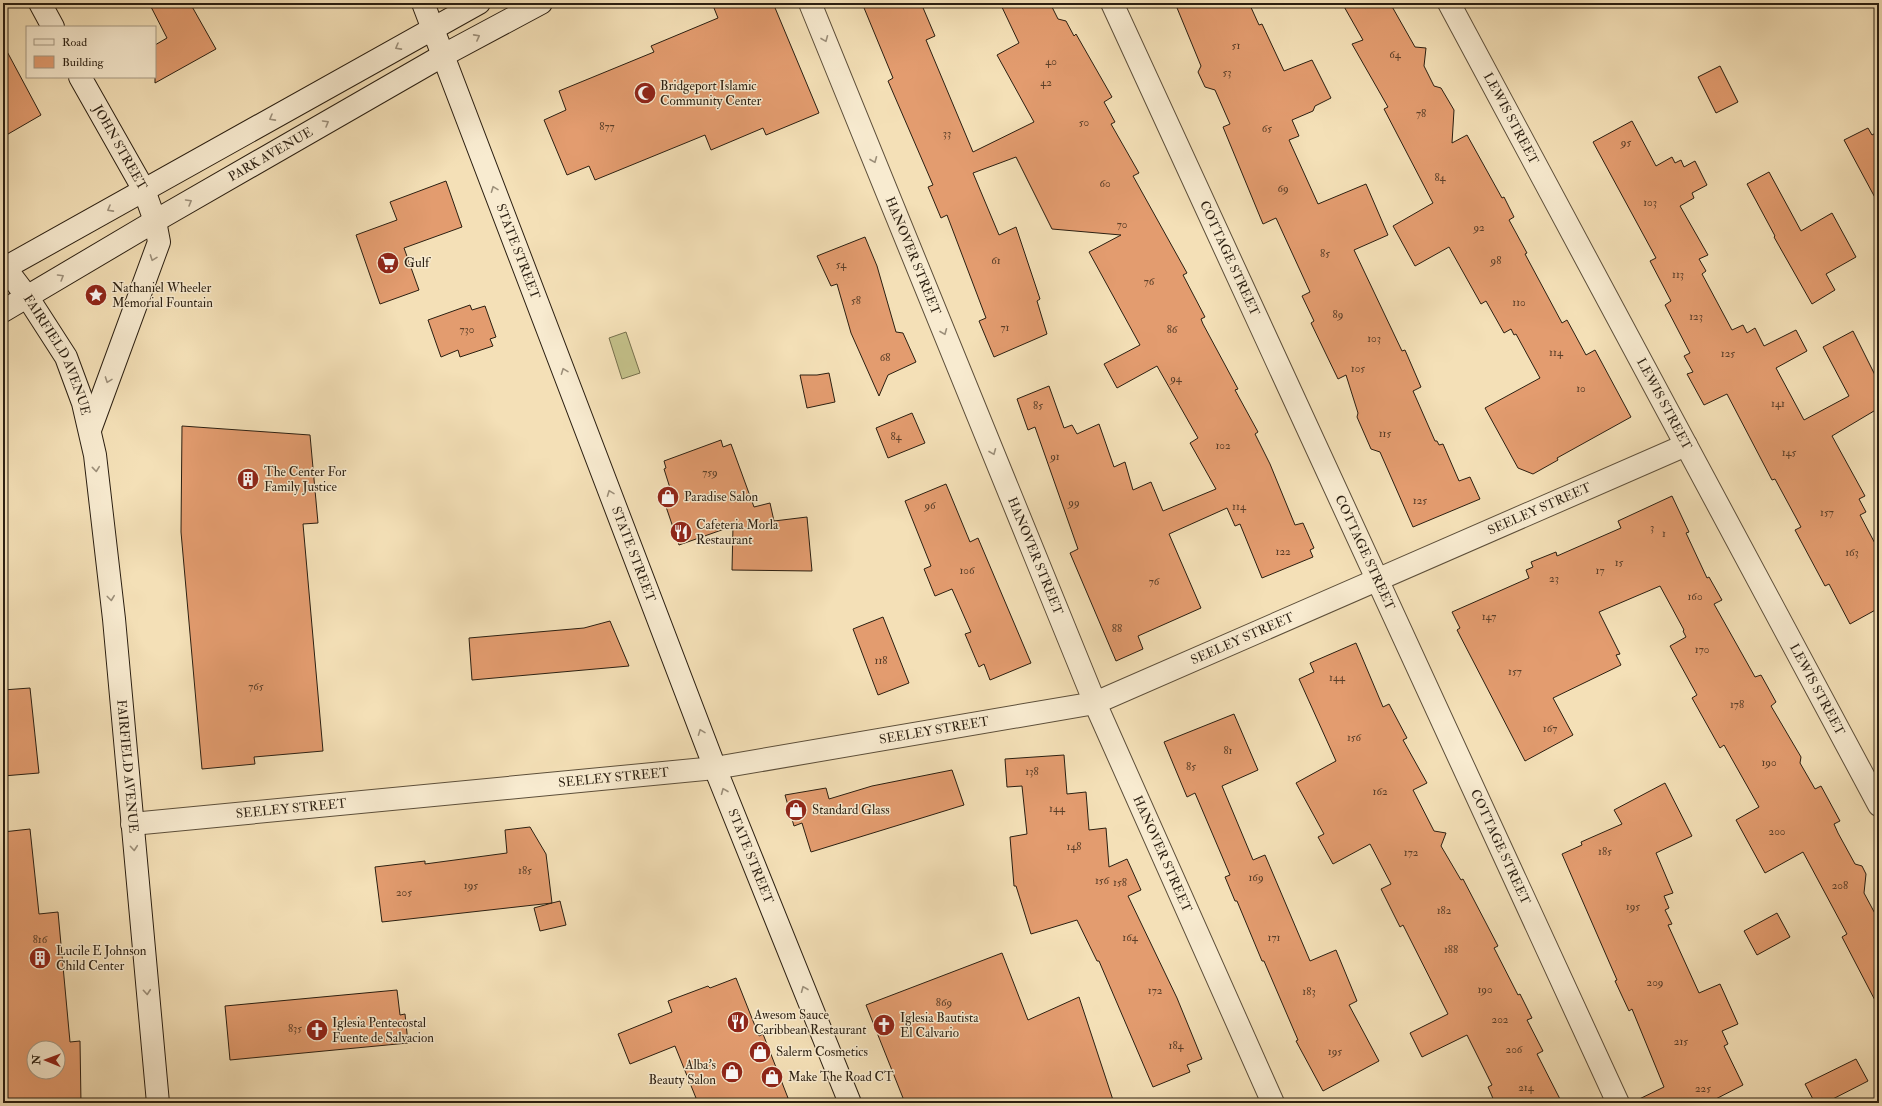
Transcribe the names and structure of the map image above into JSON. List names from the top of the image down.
{
  "streets": {
    "street": [
      "LEWIS STREET",
      "JOHN STREET",
      "PARK AVENUE",
      "STATE STREET",
      "HANOVER STREET",
      "COTTAGE STREET",
      "FAIRFIELD AVENUE",
      "SEELEY STREET"
    ]
  },
  "crossings": [
    ["LEWIS STREET", "SEELEY STREET"],
    ["JOHN STREET", "PARK AVENUE"],
    ["JOHN STREET", "FAIRFIELD AVENUE"],
    ["PARK AVENUE", "STATE STREET"],
    ["PARK AVENUE", "FAIRFIELD AVENUE"],
    ["STATE STREET", "SEELEY STREET"],
    ["HANOVER STREET", "SEELEY STREET"],
    ["COTTAGE STREET", "SEELEY STREET"],
    ["FAIRFIELD AVENUE", "SEELEY STREET"]
  ],
  "one_way": ["STATE STREET", "HANOVER STREET", "FAIRFIELD AVENUE"],
  "places": {
    "mosque": ["Bridgeport Islamic Community Center"],
    "supermarket": ["Gulf"],
    "place": ["Nathaniel Wheeler Memorial Fountain"],
    "building": ["The Center For Family Justice", "Lucile E Johnson Child Center"],
    "shop": [
      "Paradise Salon",
      "Standard Glass",
      "Salerm Cosmetics",
      "Alba's Beauty Salon",
      "Make The Road CT"
    ],
    "restaurant": ["Cafeteria Morla Restaurant", "Awesom Sauce Caribbean Restaurant"],
    "church": ["Iglesia Bautista El Calvario", "Iglesia Pentecostal Fuente de Salvacion"]
  },
  "house_numbers": [
    "51",
    "64",
    "40",
    "53",
    "42",
    "78",
    "50",
    "877",
    "65",
    "33",
    "95",
    "84",
    "60",
    "69",
    "103",
    "70",
    "92",
    "85",
    "61",
    "98",
    "54",
    "113",
    "76",
    "58",
    "110",
    "89",
    "123",
    "71",
    "730",
    "86",
    "103",
    "114",
    "125",
    "68",
    "105",
    "94",
    "10",
    "141",
    "85",
    "115",
    "84",
    "102",
    "145",
    "91",
    "759",
    "125",
    "99",
    "96",
    "114",
    "157",
    "3",
    "1",
    "122",
    "163",
    "15",
    "106",
    "17",
    "23",
    "76",
    "160",
    "147",
    "88",
    "170",
    "118",
    "157",
    "144",
    "765",
    "178",
    "167",
    "156",
    "81",
    "190",
    "85",
    "138",
    "162",
    "144",
    "200",
    "148",
    "185",
    "172",
    "185",
    "169",
    "156",
    "158",
    "195",
    "208",
    "205",
    "195",
    "182",
    "164",
    "171",
    "816",
    "188",
    "209",
    "190",
    "172",
    "183",
    "869",
    "202",
    "835",
    "215",
    "184",
    "206",
    "195",
    "214",
    "225"
  ],
  "legend": ["Road", "Building"],
  "north": "left"
}
